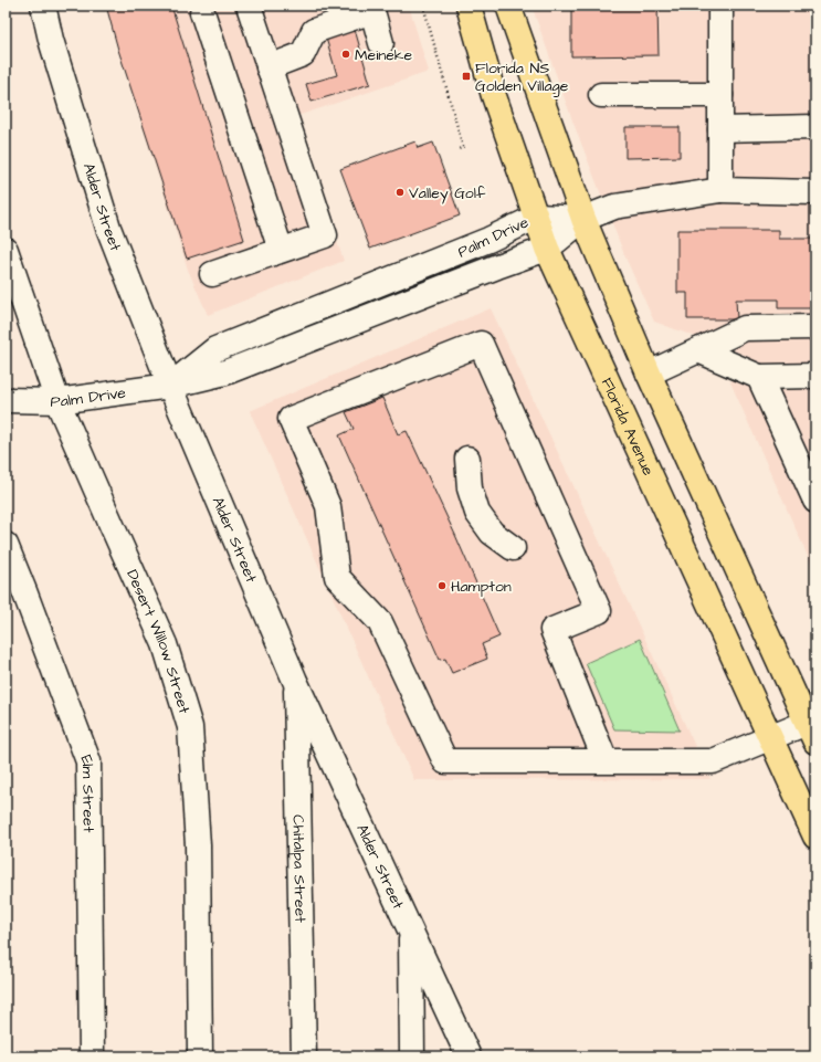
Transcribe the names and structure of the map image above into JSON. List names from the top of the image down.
{
  "streets": {
    "highway": ["Florida Avenue"],
    "street": [
      "Alder Street",
      "Palm Drive",
      "Desert Willow Street",
      "Elm Street",
      "Chitalpa Street"
    ]
  },
  "crossings": [
    ["Alder Street", "Palm Drive"],
    ["Alder Street", "Chitalpa Street"],
    ["Palm Drive", "Florida Avenue"],
    ["Palm Drive", "Desert Willow Street"]
  ],
  "places": {
    "other": ["Meineke", "Valley Golf", "Hampton"],
    "transit": ["Florida NS Golden Village"]
  }
}
